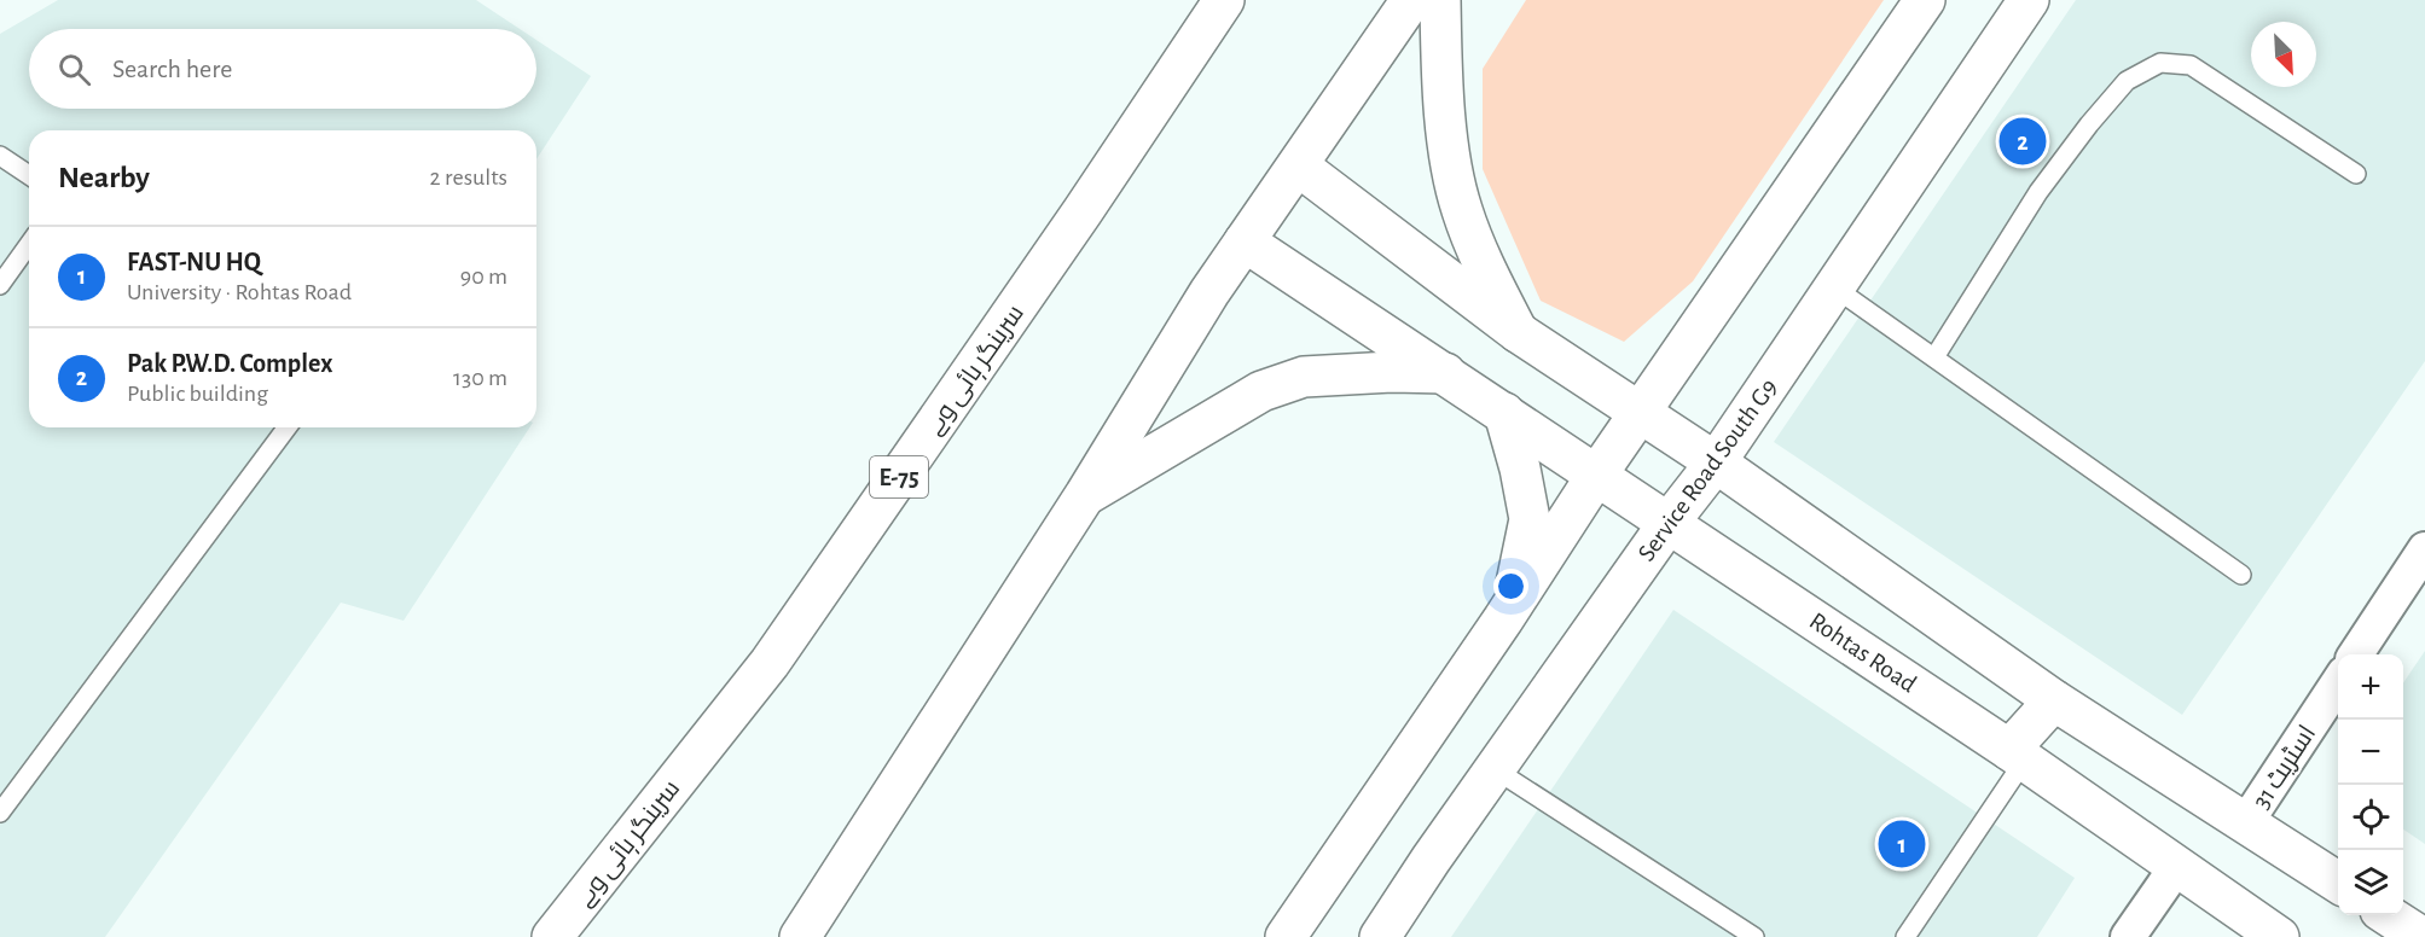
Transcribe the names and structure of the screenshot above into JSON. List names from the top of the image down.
{
  "streets": {
    "main road": [
      "سرینگر ہائی وے",
      "Service Road South G9",
      "E-75",
      "Rohtas Road"
    ],
    "street": ["اسٹریٹ 31"]
  },
  "crossings": [
    ["Service Road South G9", "Rohtas Road"]
  ],
  "north": "bottom right",
  "page": {
    "search": "Search here",
    "pins": ["2", "1"],
    "heading": ["Nearby", "2 results"],
    "list": [
      {
        "mark": "1",
        "name": "FAST-NU HQ",
        "note": "University · Rohtas Road",
        "value": "90 m"
      },
      {
        "mark": "2",
        "name": "Pak P.W.D. Complex",
        "note": "Public building",
        "value": "130 m"
      }
    ],
    "map_buttons": ["+", "−"]
  }
}
